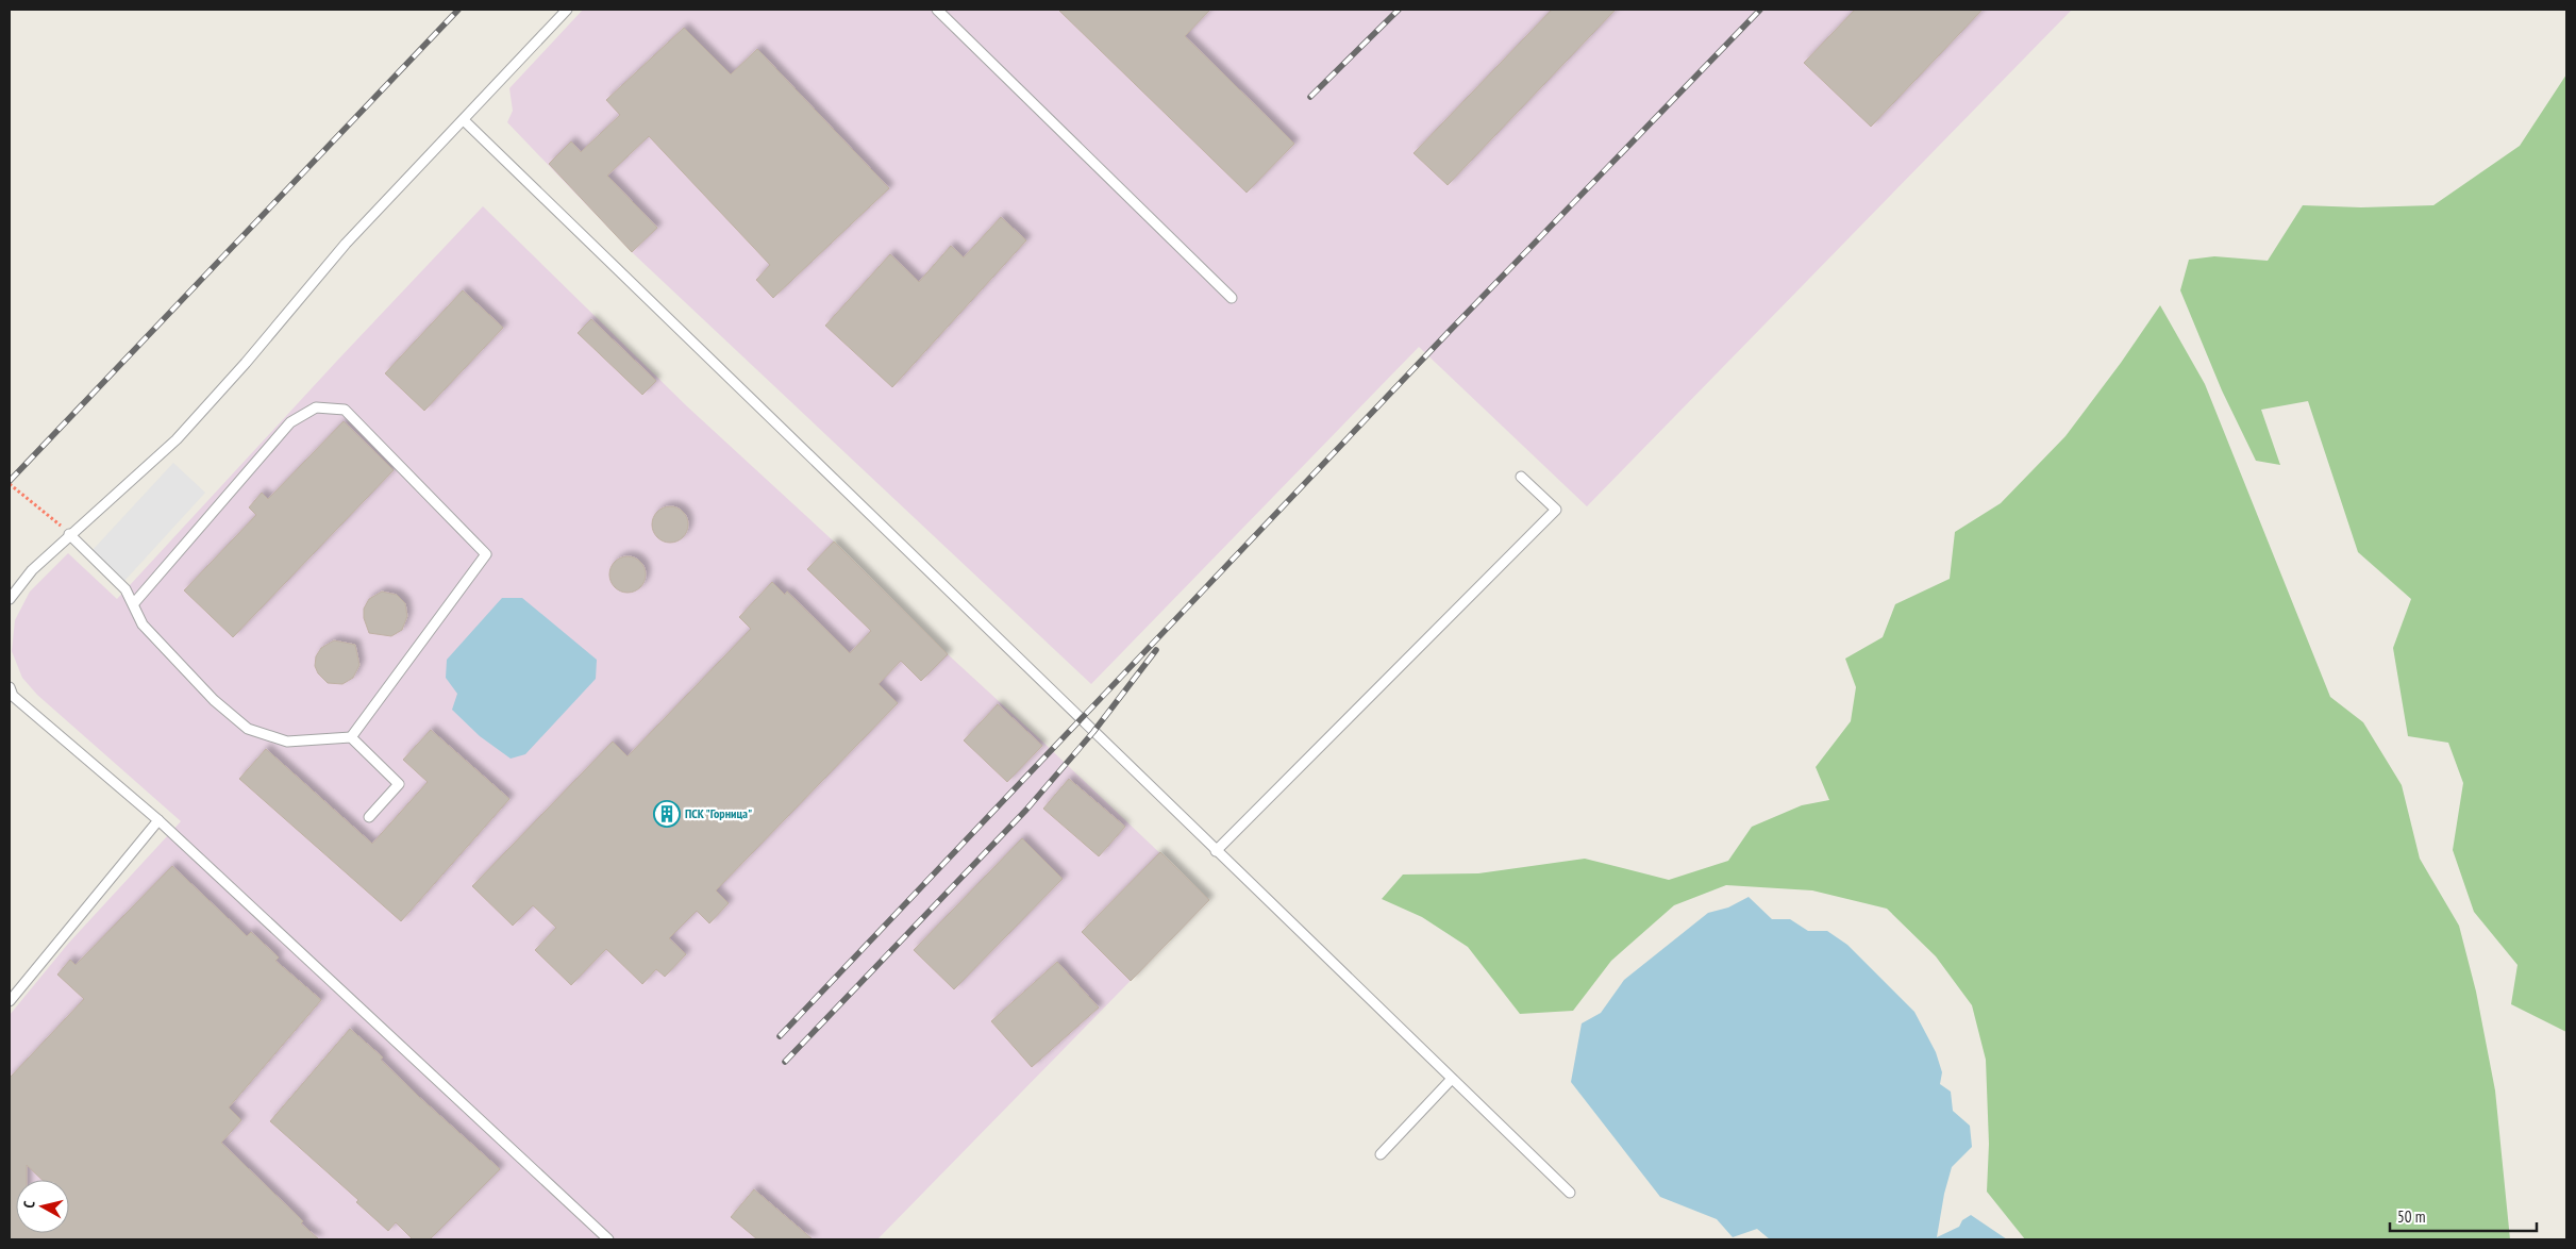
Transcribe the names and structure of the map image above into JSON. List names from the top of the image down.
{
  "places": {
    "building": ["ПСК \"Горница\""]
  },
  "scale_bar": "50 m",
  "north": "left"
}
